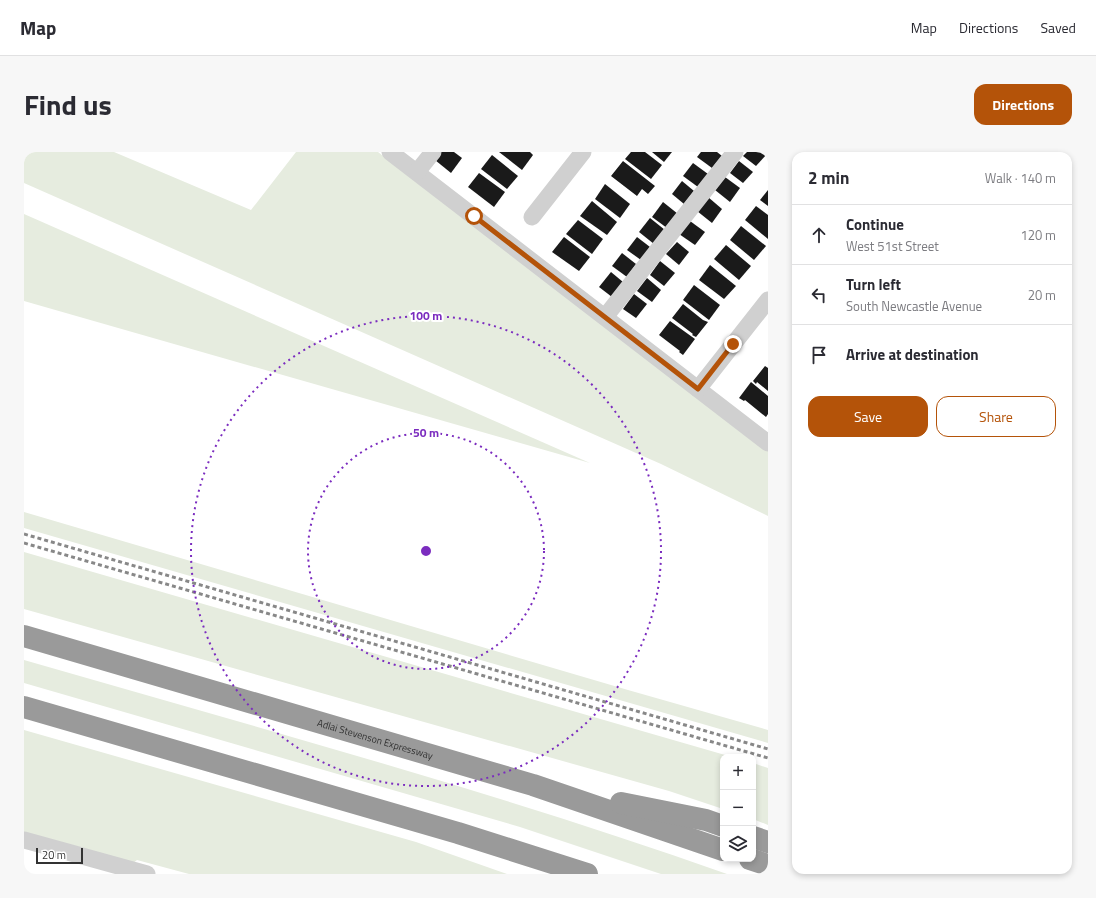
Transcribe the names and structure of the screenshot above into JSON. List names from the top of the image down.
{
  "streets": {
    "highway": ["Adlai Stevenson Expressway"]
  },
  "scale_bar": "20 m",
  "page": {
    "header": "Map",
    "nav": ["Map", "Directions", "Saved"],
    "title": "Find us",
    "buttons": [
      "Directions",
      ["Save", "Share"]
    ],
    "heading": ["2 min", "Walk · 140 m"],
    "list": [
      ["Continue", "West 51st Street", "120 m"],
      ["Turn left", "South Newcastle Avenue", "20 m"],
      "Arrive at destination"
    ],
    "map_buttons": ["+", "−"],
    "scale": "20 m"
  },
  "rings": ["100 m", "50 m"]
}
